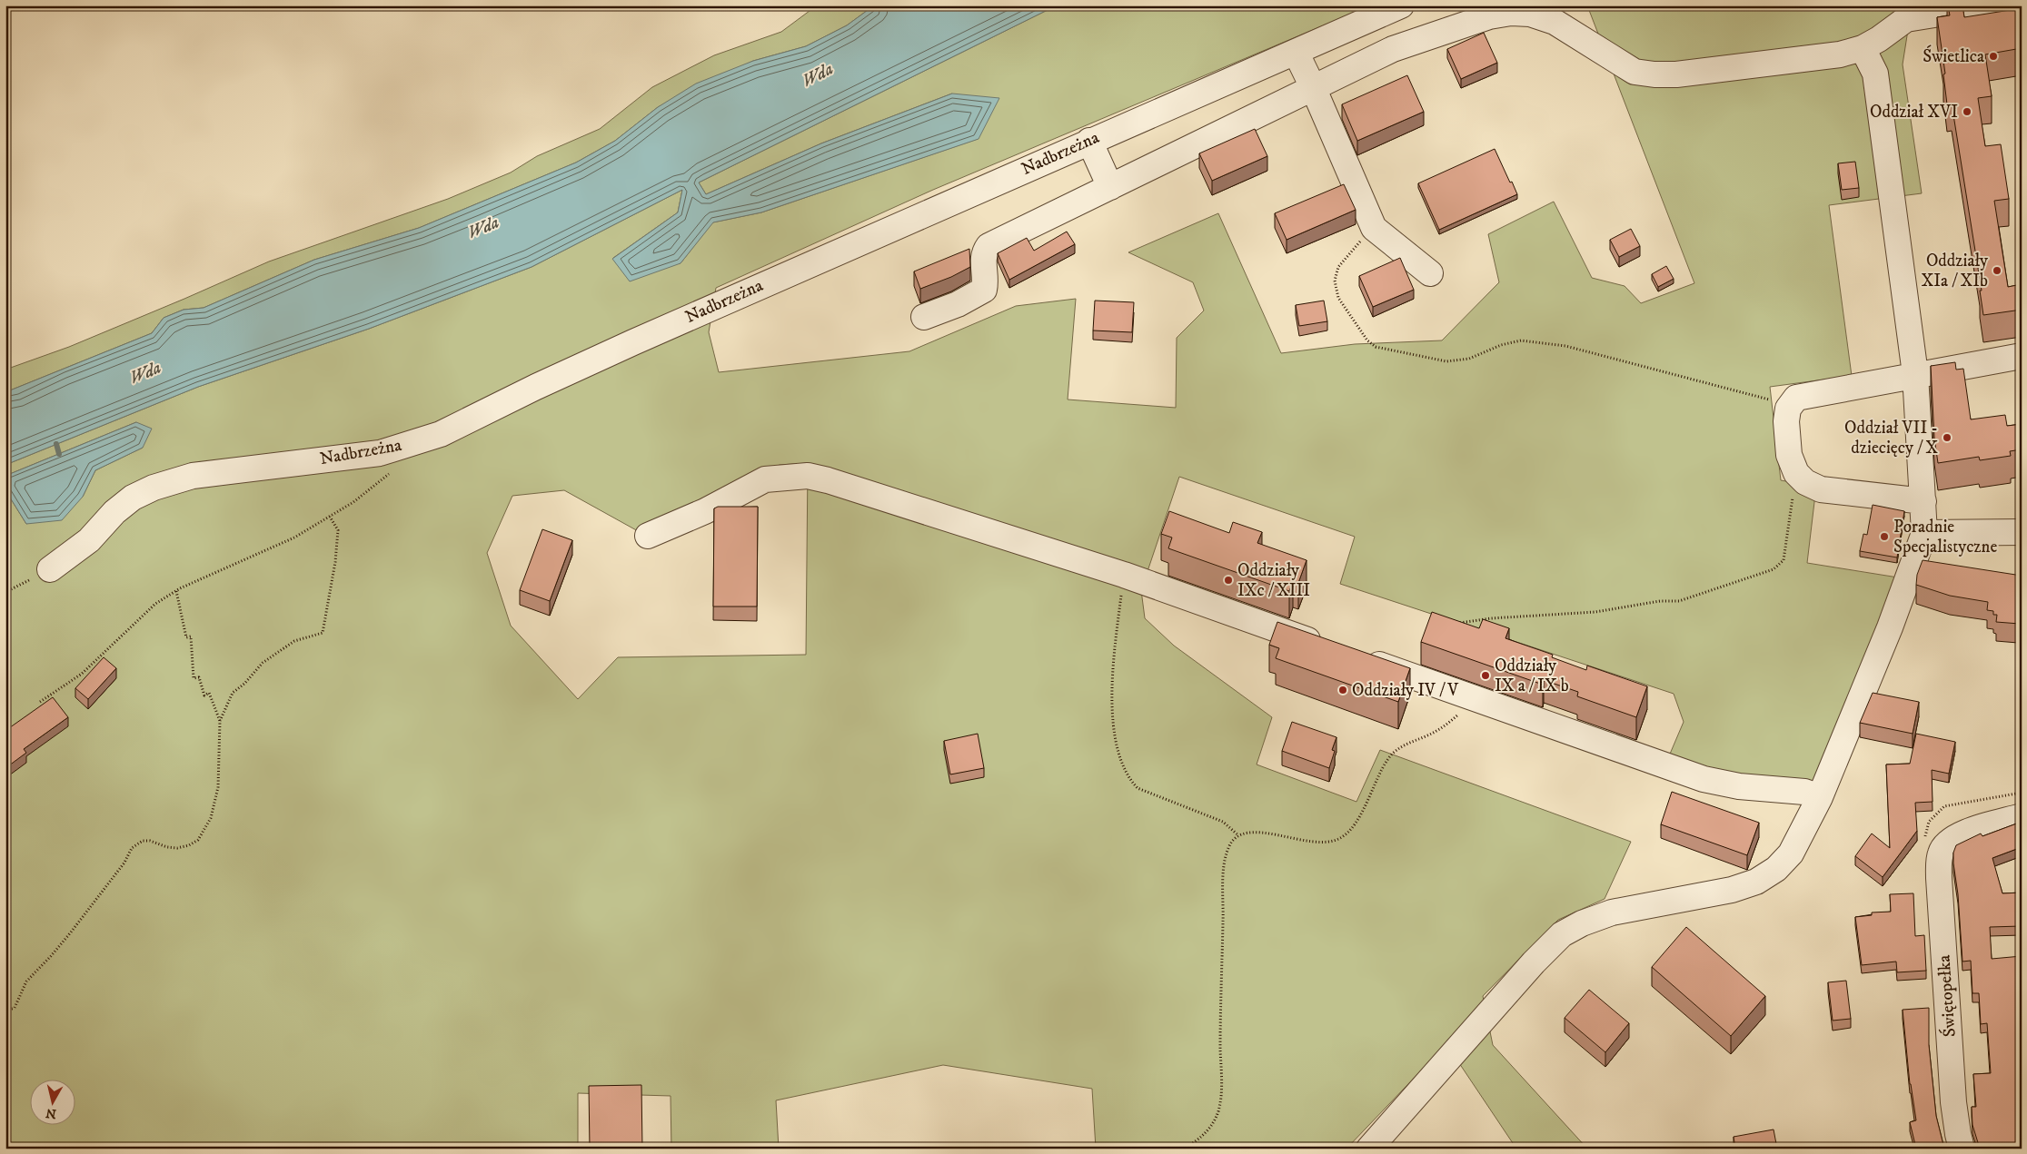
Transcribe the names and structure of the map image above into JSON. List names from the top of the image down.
{
  "streets": {
    "street": ["Nadbrzeżna", "Świętopełka"]
  },
  "water": ["Wda"],
  "places": [
    "Świetlica",
    "Oddział XVI",
    "Oddziały XIa / XIb",
    "Oddział VII - dziecięcy / X",
    "Poradnie Specjalistyczne",
    "Oddziały IXc / XIII",
    "Oddziały IX a / IX b",
    "Oddziały IV / V"
  ],
  "north": "bottom"
}
